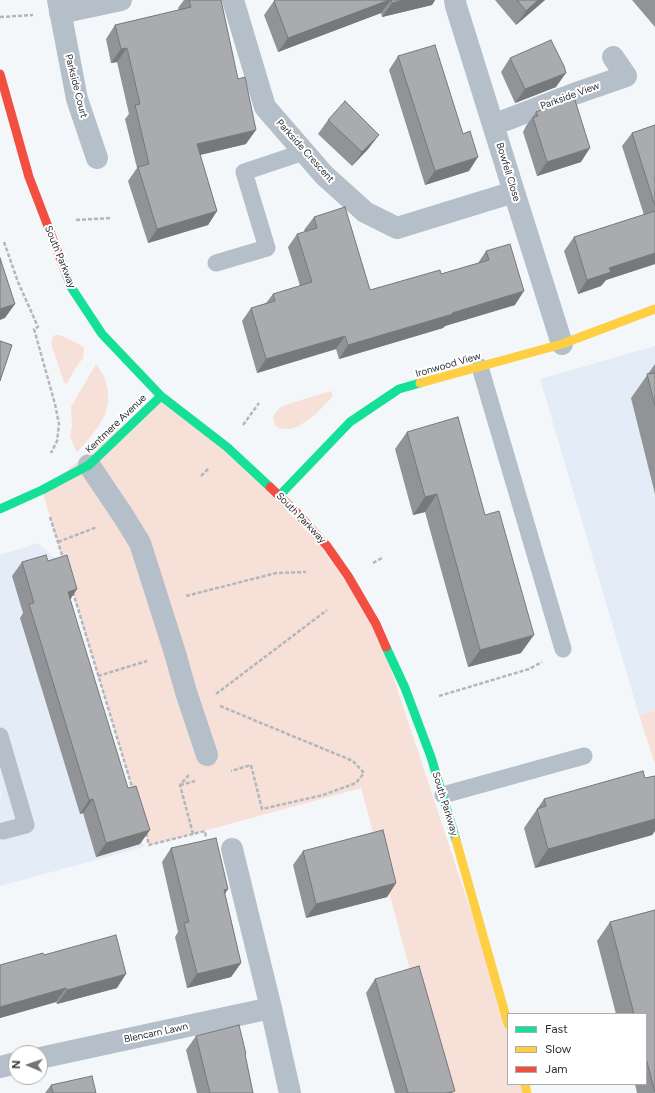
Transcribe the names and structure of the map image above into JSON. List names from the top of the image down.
{
  "streets": {
    "street": [
      "Parkside Court",
      "Parkside View",
      "Parkside Crescent",
      "Bowfell Close",
      "South Parkway",
      "Ironwood View",
      "Kentmere Avenue",
      "Blencarn Lawn"
    ]
  },
  "crossings": [
    ["Parkside View", "Bowfell Close"],
    ["Parkside Crescent", "Bowfell Close"],
    ["Bowfell Close", "Ironwood View"],
    ["South Parkway", "Ironwood View"],
    ["South Parkway", "Kentmere Avenue"]
  ],
  "legend": ["Fast", "Slow", "Jam"],
  "north": "left"
}
